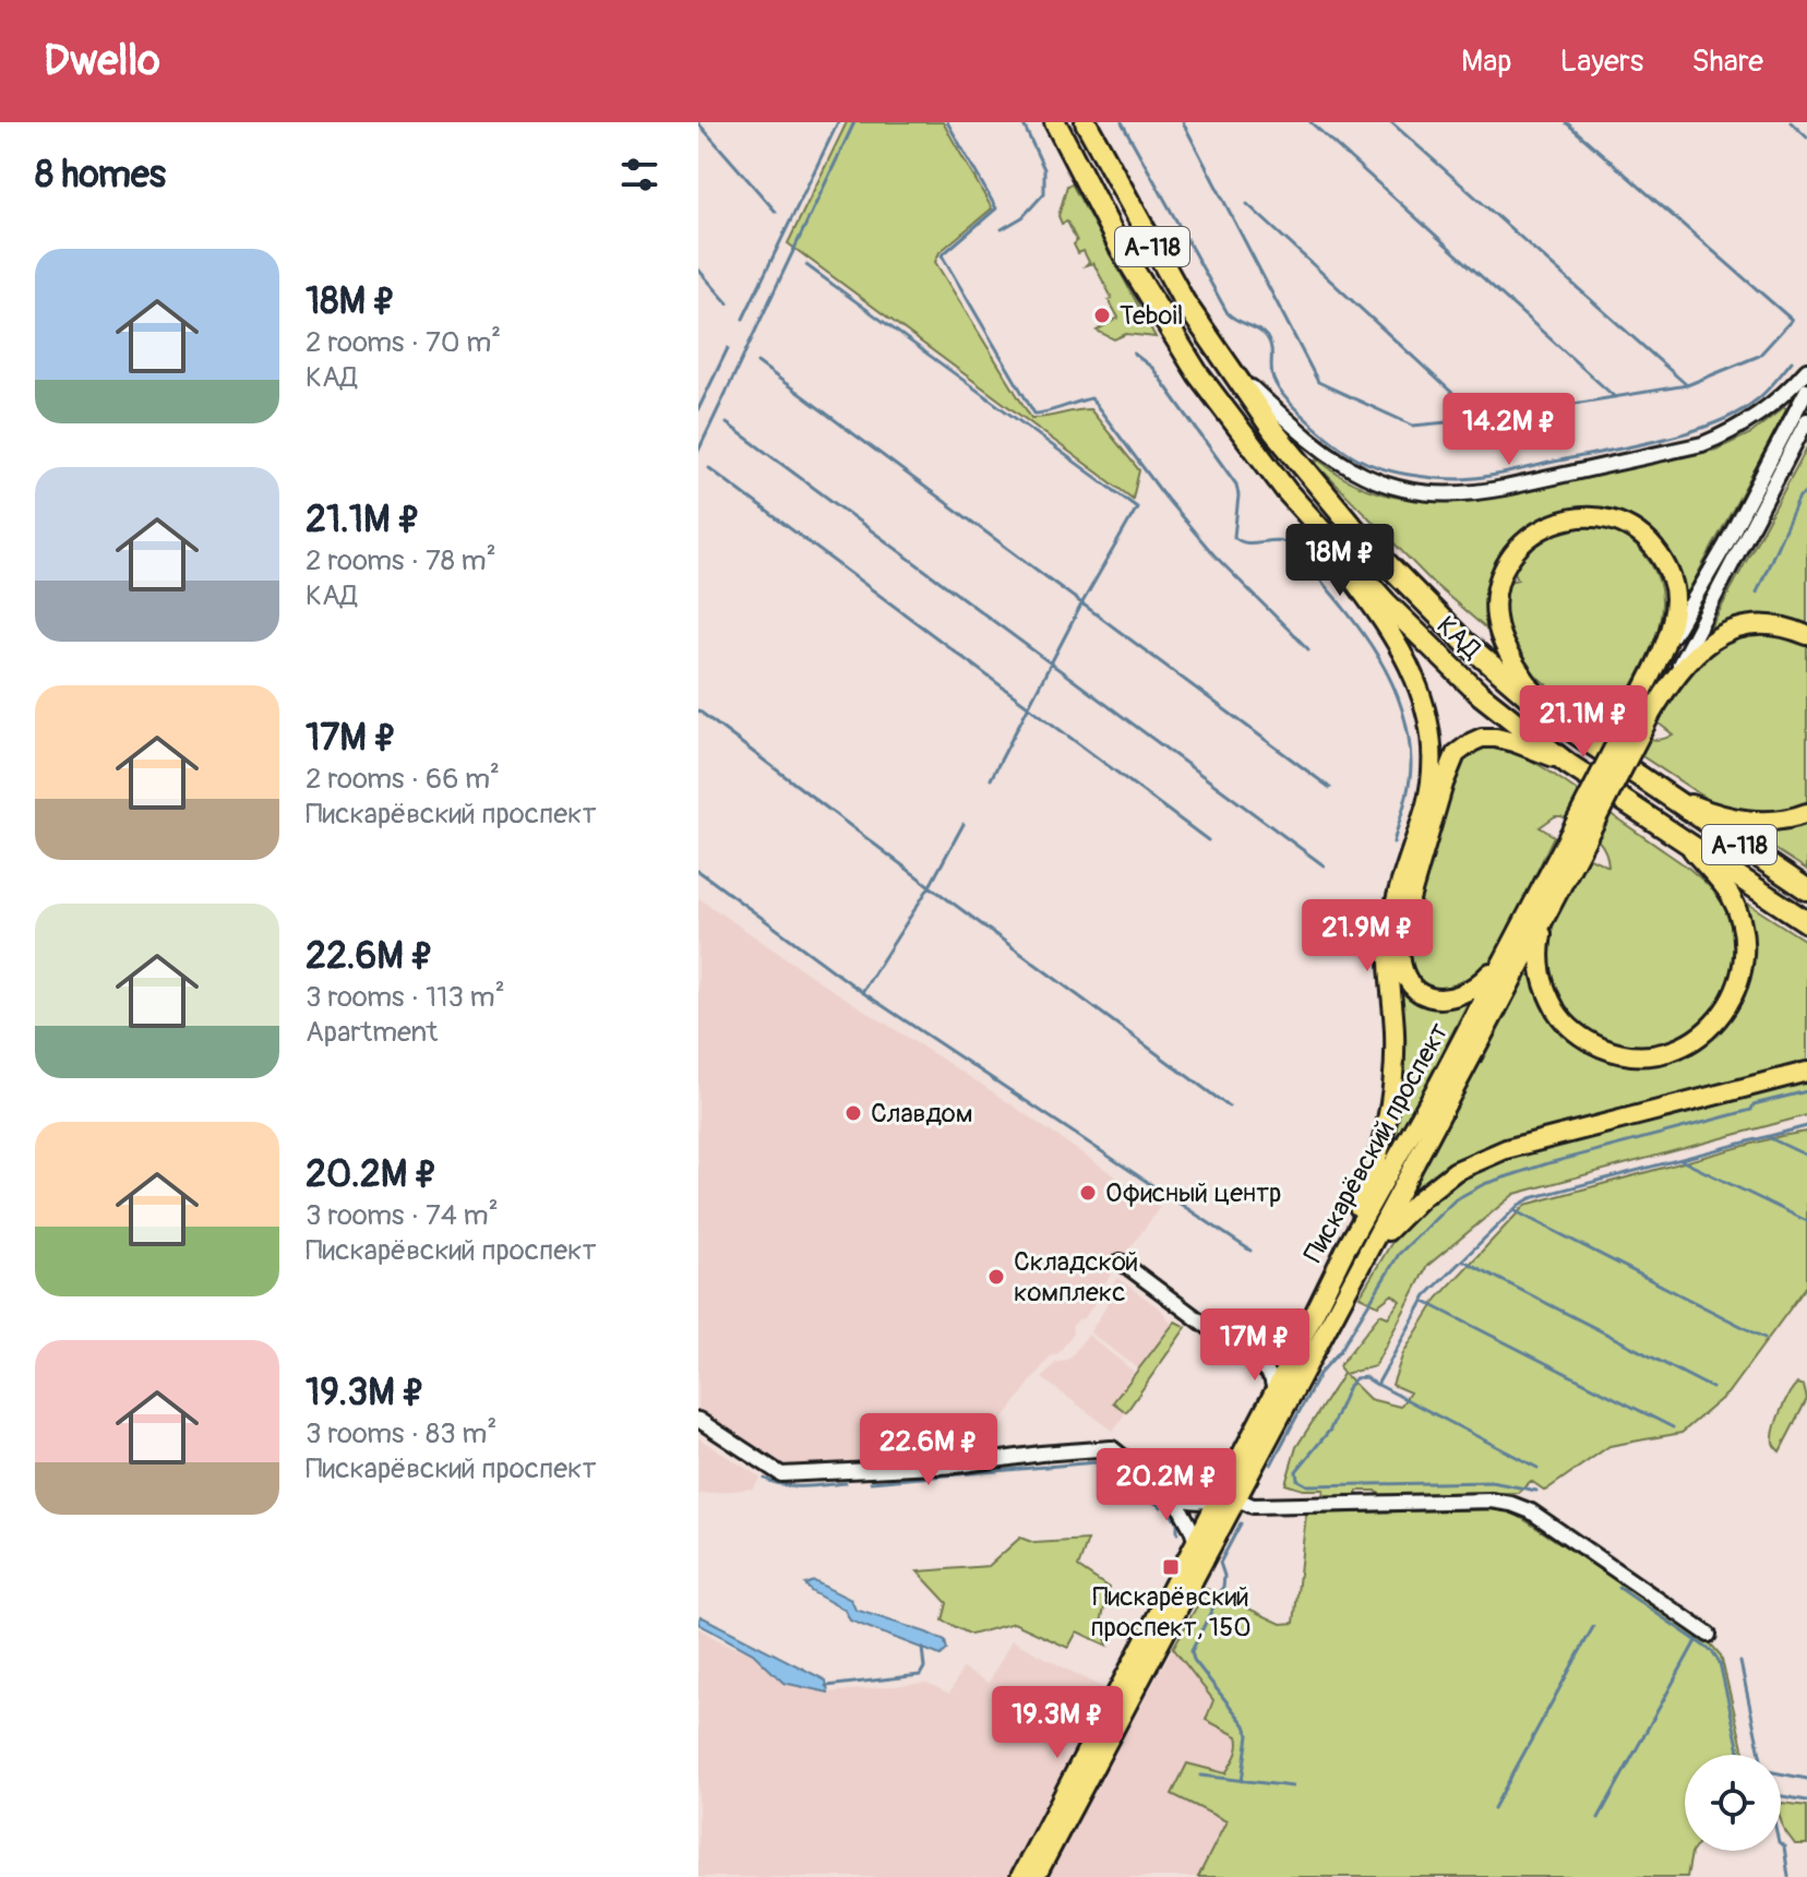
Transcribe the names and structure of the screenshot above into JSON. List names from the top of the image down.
{
  "streets": {
    "highway": ["А-118", "КАД"],
    "main road": ["Пискарёвский проспект"]
  },
  "places": {
    "other": [
      "Teboil",
      "Славдом",
      "Офисный центр",
      "Складской комплекс"
    ],
    "transit": ["Пискарёвский проспект, 150"]
  },
  "page": {
    "header": "Dwello",
    "nav": ["Map", "Layers", "Share"],
    "heading": "8 homes",
    "list": [
      {
        "name": "18M ₽",
        "note": "2 rooms · 70 m² · КАД"
      },
      {
        "name": "21.1M ₽",
        "note": "2 rooms · 78 m² · КАД"
      },
      {
        "name": "17M ₽",
        "note": "2 rooms · 66 m² · Пискарёвский проспект"
      },
      {
        "name": "22.6M ₽",
        "note": "3 rooms · 113 m² · Apartment"
      },
      {
        "name": "20.2M ₽",
        "note": "3 rooms · 74 m² · Пискарёвский проспект"
      },
      {
        "name": "19.3M ₽",
        "note": "3 rooms · 83 m² · Пискарёвский проспект"
      }
    ],
    "price": [
      "14.2M ₽",
      "18M ₽",
      "21.1M ₽",
      "21.9M ₽",
      "17M ₽",
      "22.6M ₽",
      "20.2M ₽",
      "19.3M ₽"
    ]
  }
}
